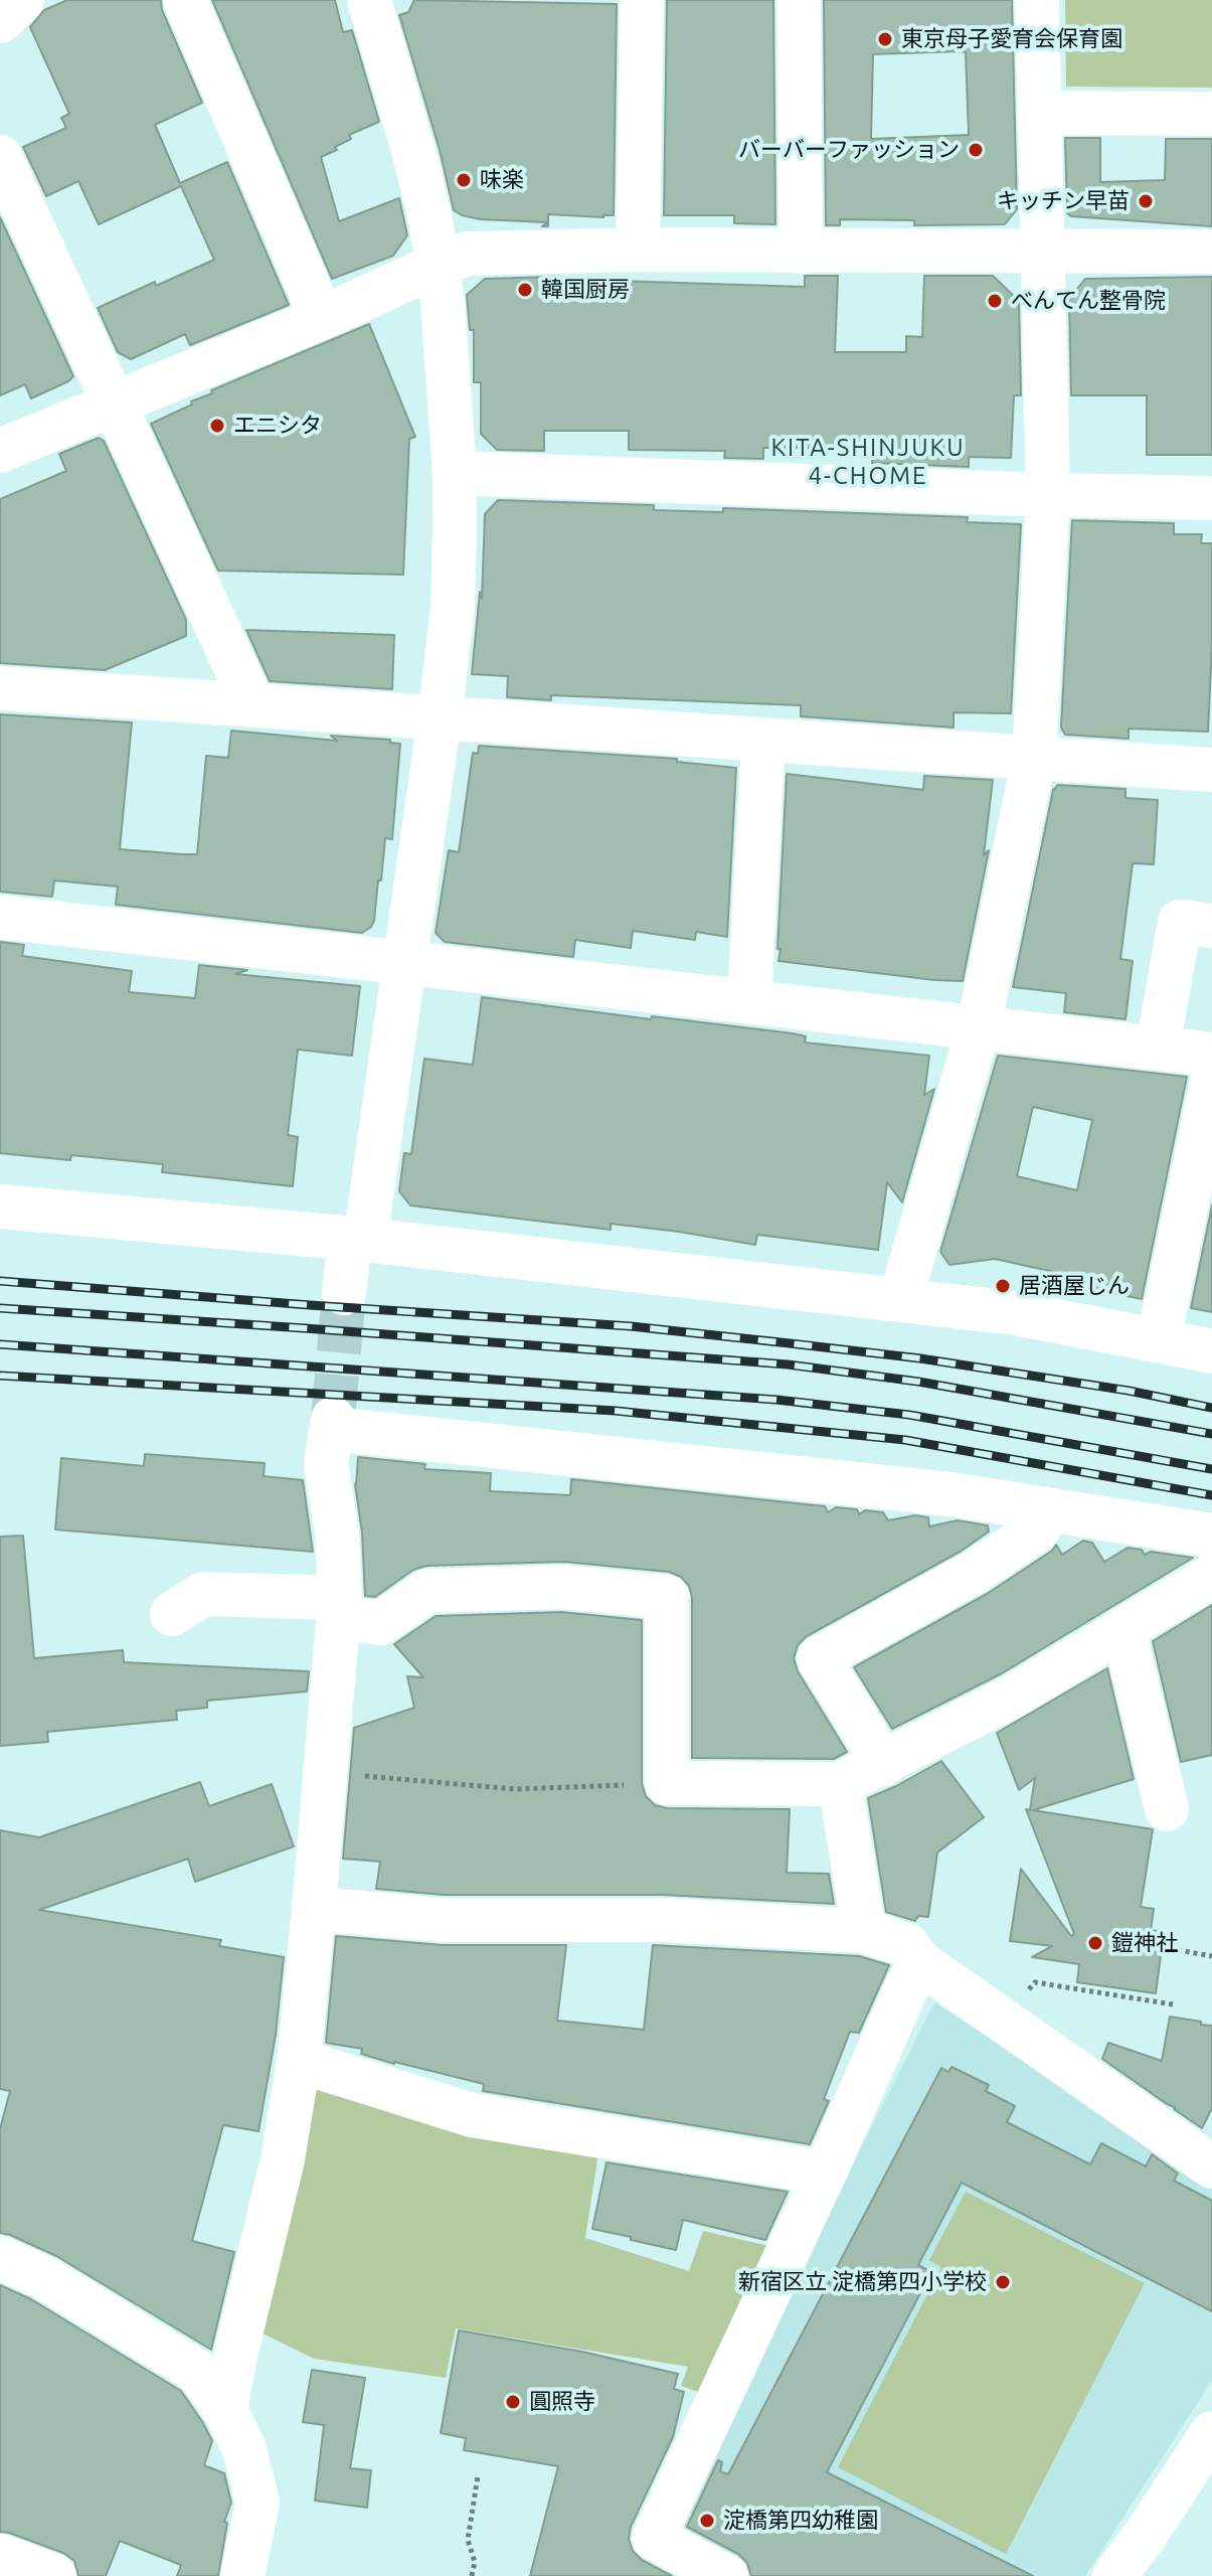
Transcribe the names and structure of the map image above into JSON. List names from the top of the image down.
{
  "districts": ["KITA-SHINJUKU 4-CHOME"],
  "places": [
    "東京母子愛育会保育園",
    "バーバーファッション",
    "味楽",
    "キッチン早苗",
    "韓国厨房",
    "べんてん整骨院",
    "エニシタ",
    "居酒屋じん",
    "鎧神社",
    "新宿区立 淀橋第四小学校",
    "圓照寺",
    "淀橋第四幼稚園"
  ]
}
